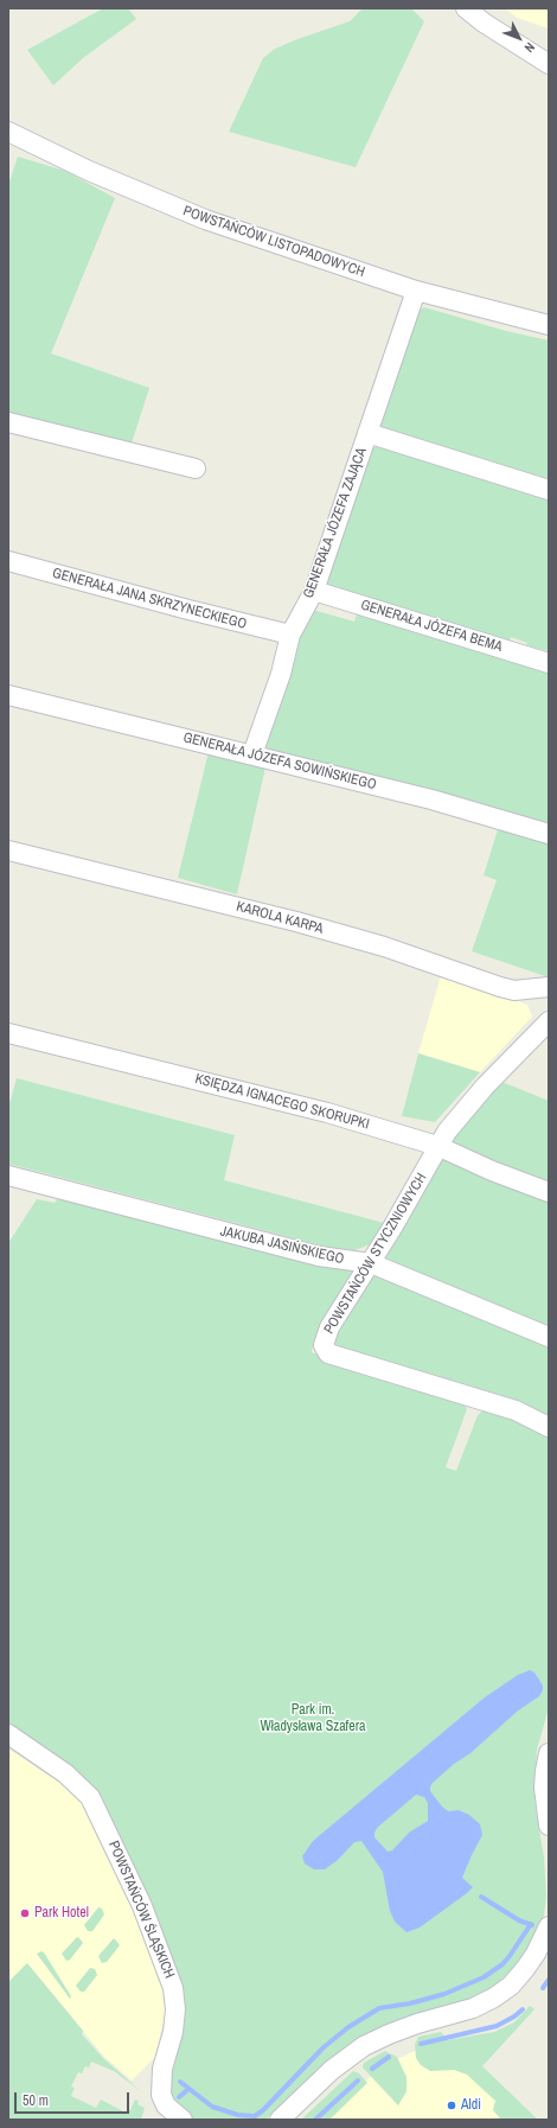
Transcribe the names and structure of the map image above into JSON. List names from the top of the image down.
{
  "streets": {
    "street": [
      "POWSTAŃCÓW LISTOPADOWYCH",
      "GENERAŁA JÓZEFA ZAJĄCA",
      "GENERAŁA JANA SKRZYNECKIEGO",
      "GENERAŁA JÓZEFA BEMA",
      "GENERAŁA JÓZEFA SOWIŃSKIEGO",
      "KAROLA KARPA",
      "KSIĘDZA IGNACEGO SKORUPKI",
      "JAKUBA JASIŃSKIEGO",
      "POWSTAŃCÓW STYCZNIOWYCH",
      "POWSTAŃCÓW ŚLĄSKICH"
    ]
  },
  "crossings": [
    ["POWSTAŃCÓW LISTOPADOWYCH", "GENERAŁA JÓZEFA ZAJĄCA"],
    ["GENERAŁA JÓZEFA ZAJĄCA", "GENERAŁA JANA SKRZYNECKIEGO"],
    ["GENERAŁA JÓZEFA ZAJĄCA", "GENERAŁA JÓZEFA BEMA"],
    ["GENERAŁA JÓZEFA ZAJĄCA", "GENERAŁA JÓZEFA SOWIŃSKIEGO"],
    ["KSIĘDZA IGNACEGO SKORUPKI", "POWSTAŃCÓW STYCZNIOWYCH"],
    ["JAKUBA JASIŃSKIEGO", "POWSTAŃCÓW STYCZNIOWYCH"]
  ],
  "parks": ["Park im. Władysława Szafera"],
  "places": ["Park Hotel", "Aldi"],
  "scale_bar": "50 m",
  "north": "bottom right"
}
